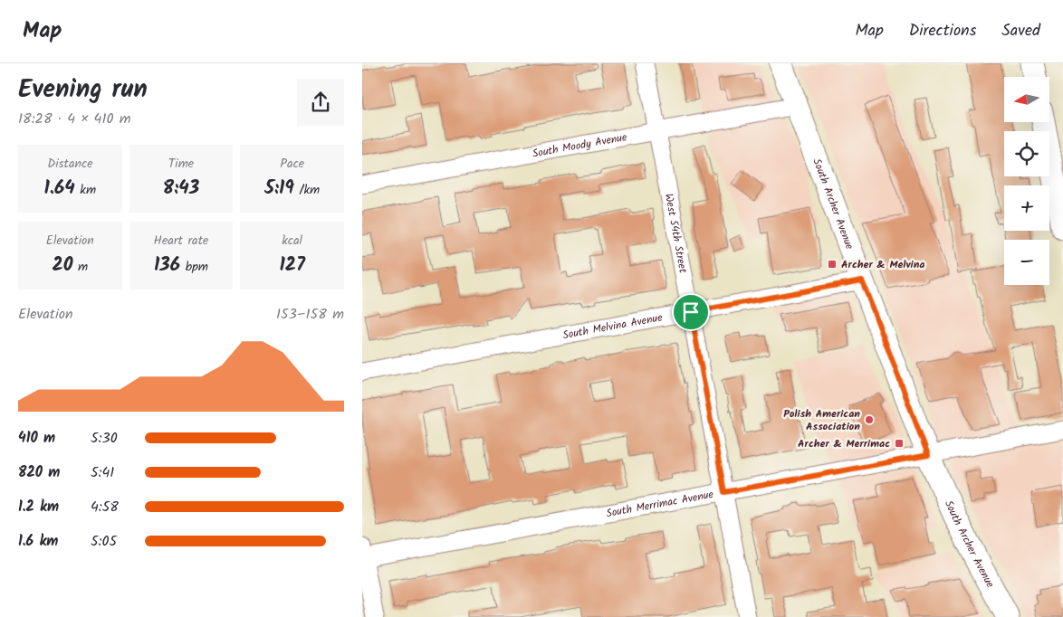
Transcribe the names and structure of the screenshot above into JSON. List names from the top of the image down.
{
  "streets": {
    "main road": ["South Archer Avenue"],
    "street": [
      "South Moody Avenue",
      "West 54th Street",
      "South Melvina Avenue",
      "South Merrimac Avenue"
    ]
  },
  "crossings": [
    ["South Moody Avenue", "South Archer Avenue"],
    ["South Moody Avenue", "West 54th Street"],
    ["South Archer Avenue", "South Melvina Avenue"],
    ["South Archer Avenue", "South Merrimac Avenue"],
    ["West 54th Street", "South Melvina Avenue"],
    ["West 54th Street", "South Merrimac Avenue"]
  ],
  "places": {
    "transit": ["Archer & Melvina", "Archer & Merrimac"],
    "other": ["Polish American Association"]
  },
  "north": "left",
  "page": {
    "header": "Map",
    "nav": ["Map", "Directions", "Saved"],
    "heading": ["Evening run", "18:28 · 4 × 410 m"],
    "map_buttons": ["+", "−"],
    "stats": [
      ["Distance", "1.64 km"],
      ["Time", "8:43"],
      ["Pace", "5:19 /km"],
      ["Elevation", "20 m"],
      ["Heart rate", "136 bpm"],
      ["kcal", "127"]
    ],
    "chart": ["Elevation", "153–158 m"],
    "list": [
      {
        "name": "410 m",
        "note": "5:30"
      },
      {
        "name": "820 m",
        "note": "5:41"
      },
      {
        "name": "1.2 km",
        "note": "4:58"
      },
      {
        "name": "1.6 km",
        "note": "5:05"
      }
    ]
  }
}
